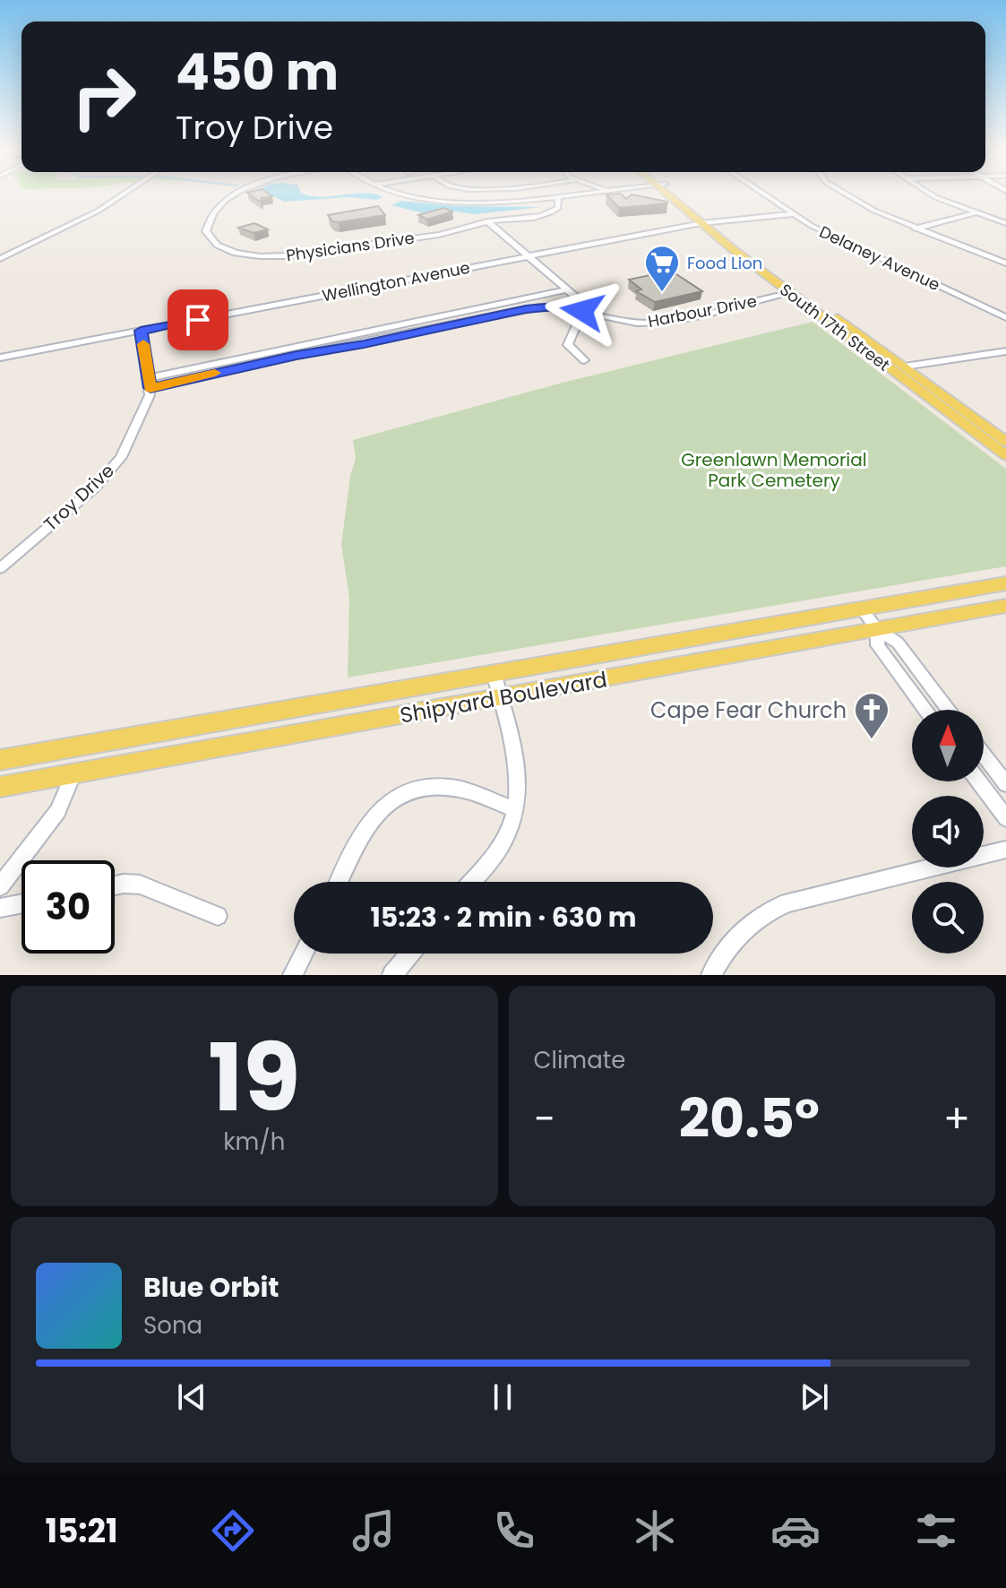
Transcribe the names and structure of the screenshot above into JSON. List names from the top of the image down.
{
  "streets": {
    "main road": ["South 17th Street", "Shipyard Boulevard"],
    "street": [
      "Physicians Drive",
      "Delaney Avenue",
      "Wellington Avenue",
      "Harbour Drive",
      "Troy Drive"
    ]
  },
  "crossings": [
    ["Delaney Avenue", "Wellington Avenue"],
    ["Wellington Avenue", "South 17th Street"],
    ["Harbour Drive", "South 17th Street"],
    ["Harbour Drive", "Troy Drive"]
  ],
  "parks": ["Greenlawn Memorial Park Cemetery"],
  "places": {
    "supermarket": ["Food Lion"],
    "church": ["Cape Fear Church"]
  },
  "north": "top",
  "page": {
    "turn": ["450 m", "Troy Drive"],
    "limit": "30",
    "trip": "15:23 · 2 min · 630 m",
    "tile": [
      ["19", "km/h"],
      "Climate"
    ],
    "heat": ["−", "20.5°", "+"],
    "song": ["Blue Orbit", "Sona"],
    "tabs": "15:21"
  }
}
